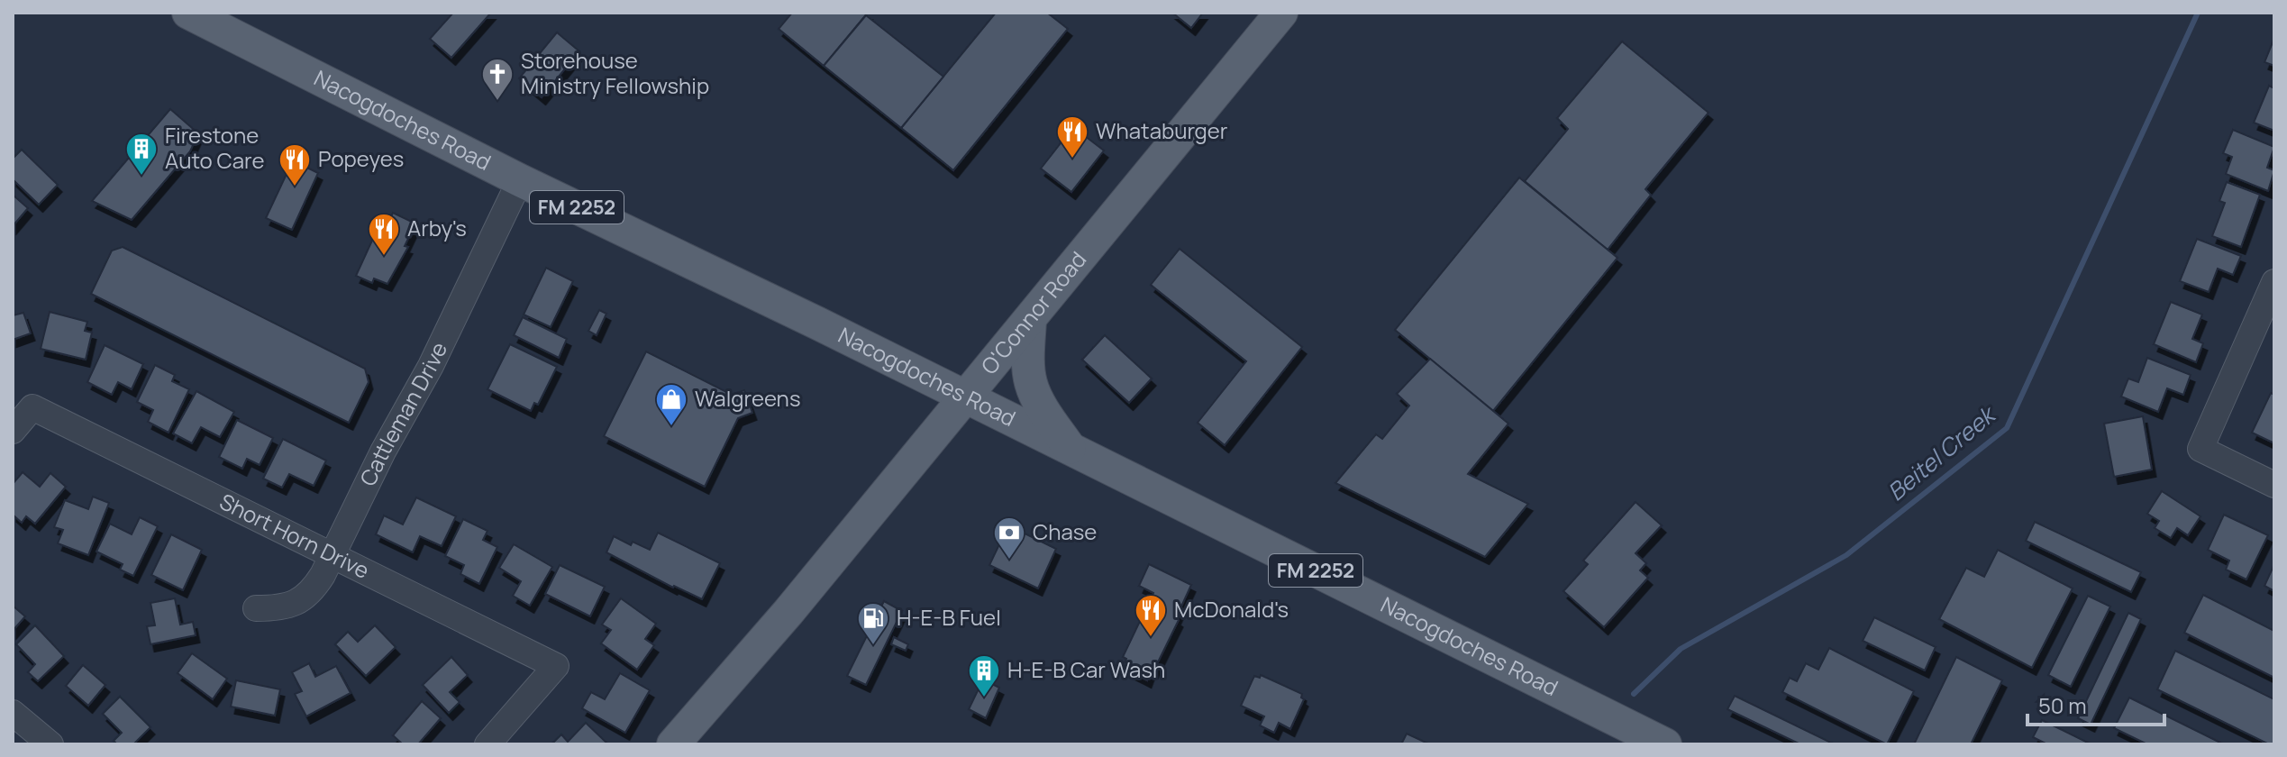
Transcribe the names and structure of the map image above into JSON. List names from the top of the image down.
{
  "streets": {
    "main road": ["Nacogdoches Road", "FM 2252", "O'Connor Road"],
    "street": ["Cattleman Drive", "Short Horn Drive"]
  },
  "crossings": [
    ["Nacogdoches Road", "O'Connor Road"],
    ["Nacogdoches Road", "Cattleman Drive"],
    ["Cattleman Drive", "Short Horn Drive"]
  ],
  "water": ["Beitel Creek"],
  "places": {
    "church": ["Storehouse Ministry Fellowship"],
    "restaurant": [
      "Whataburger",
      "Popeyes",
      "Arby's",
      "McDonald's"
    ],
    "building": ["Firestone Auto Care", "H-E-B Car Wash"],
    "shop": ["Walgreens"],
    "bank": ["Chase"],
    "fuel station": ["H-E-B Fuel"]
  },
  "scale_bar": "50 m"
}
